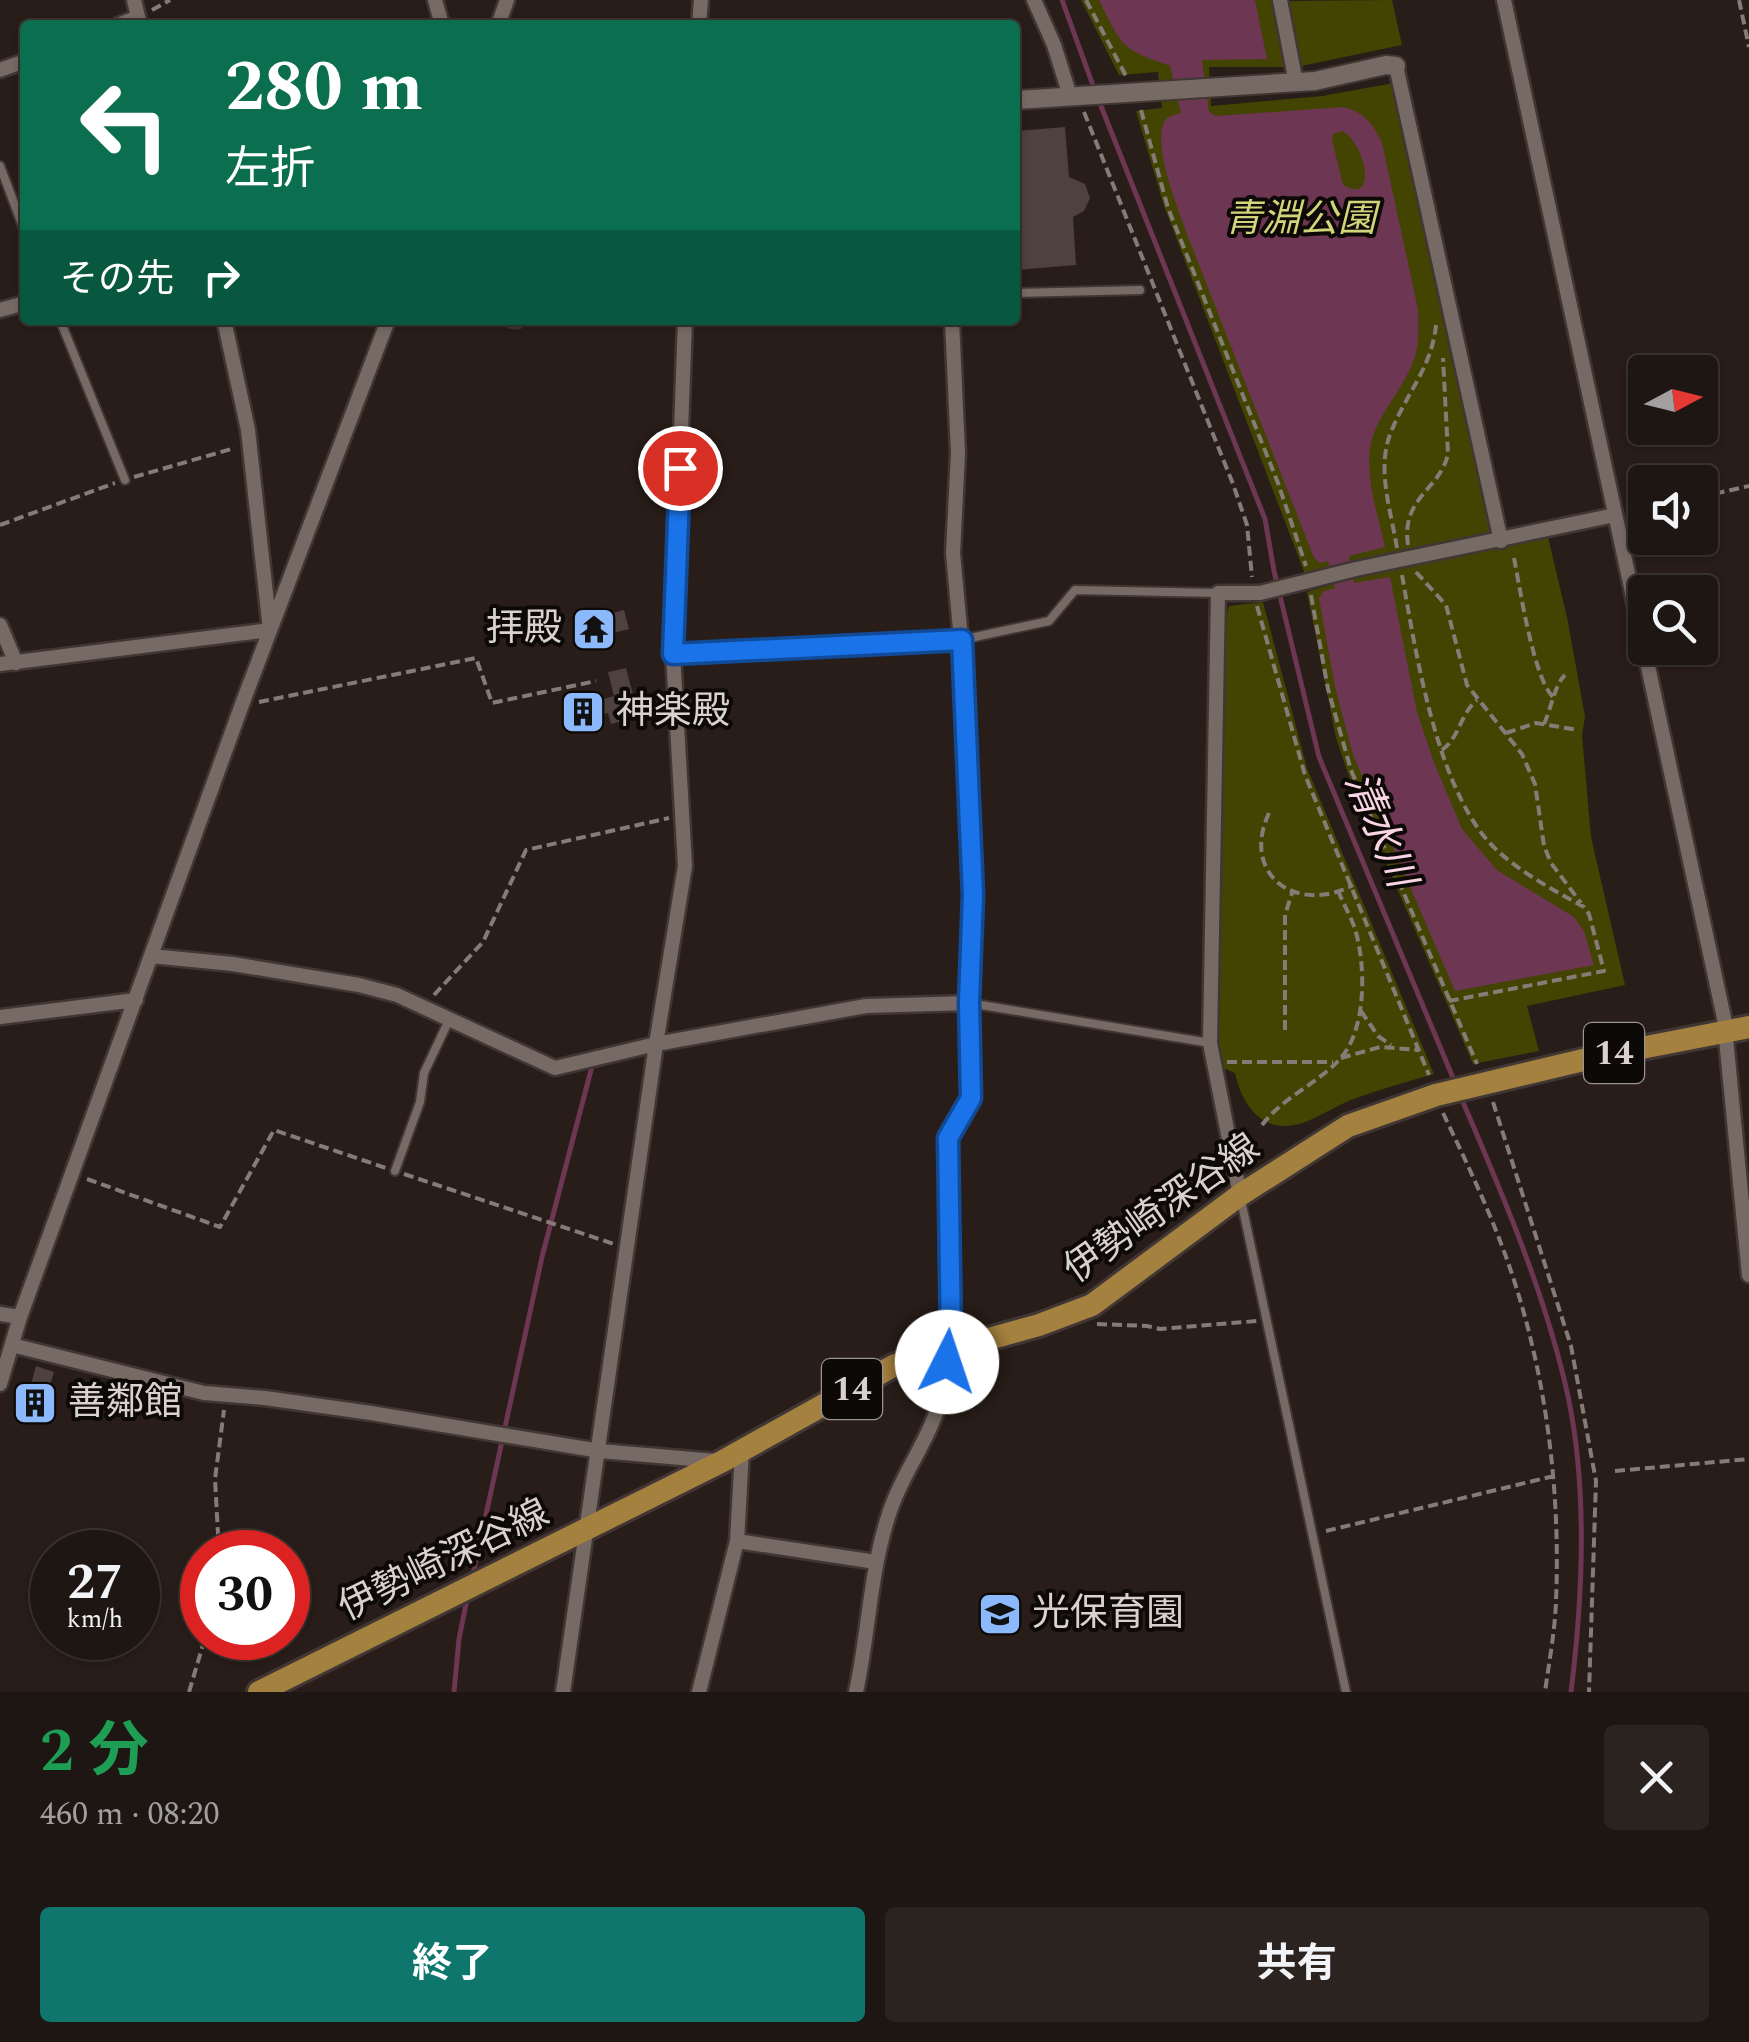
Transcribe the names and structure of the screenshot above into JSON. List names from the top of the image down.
{
  "streets": {
    "main road": ["14", "伊勢崎深谷線"]
  },
  "water": ["清水川"],
  "parks": ["青淵公園"],
  "places": {
    "temple": ["拝殿"],
    "building": ["神楽殿", "善鄰館"],
    "school or university": ["光保育園"]
  },
  "north": "right",
  "page": {
    "turn": ["280 m", "左折"],
    "then": "その先",
    "speed": "27 km/h",
    "limit": "30",
    "heading": ["2 分", "460 m · 08:20"],
    "buttons": ["終了", "共有"]
  }
}
